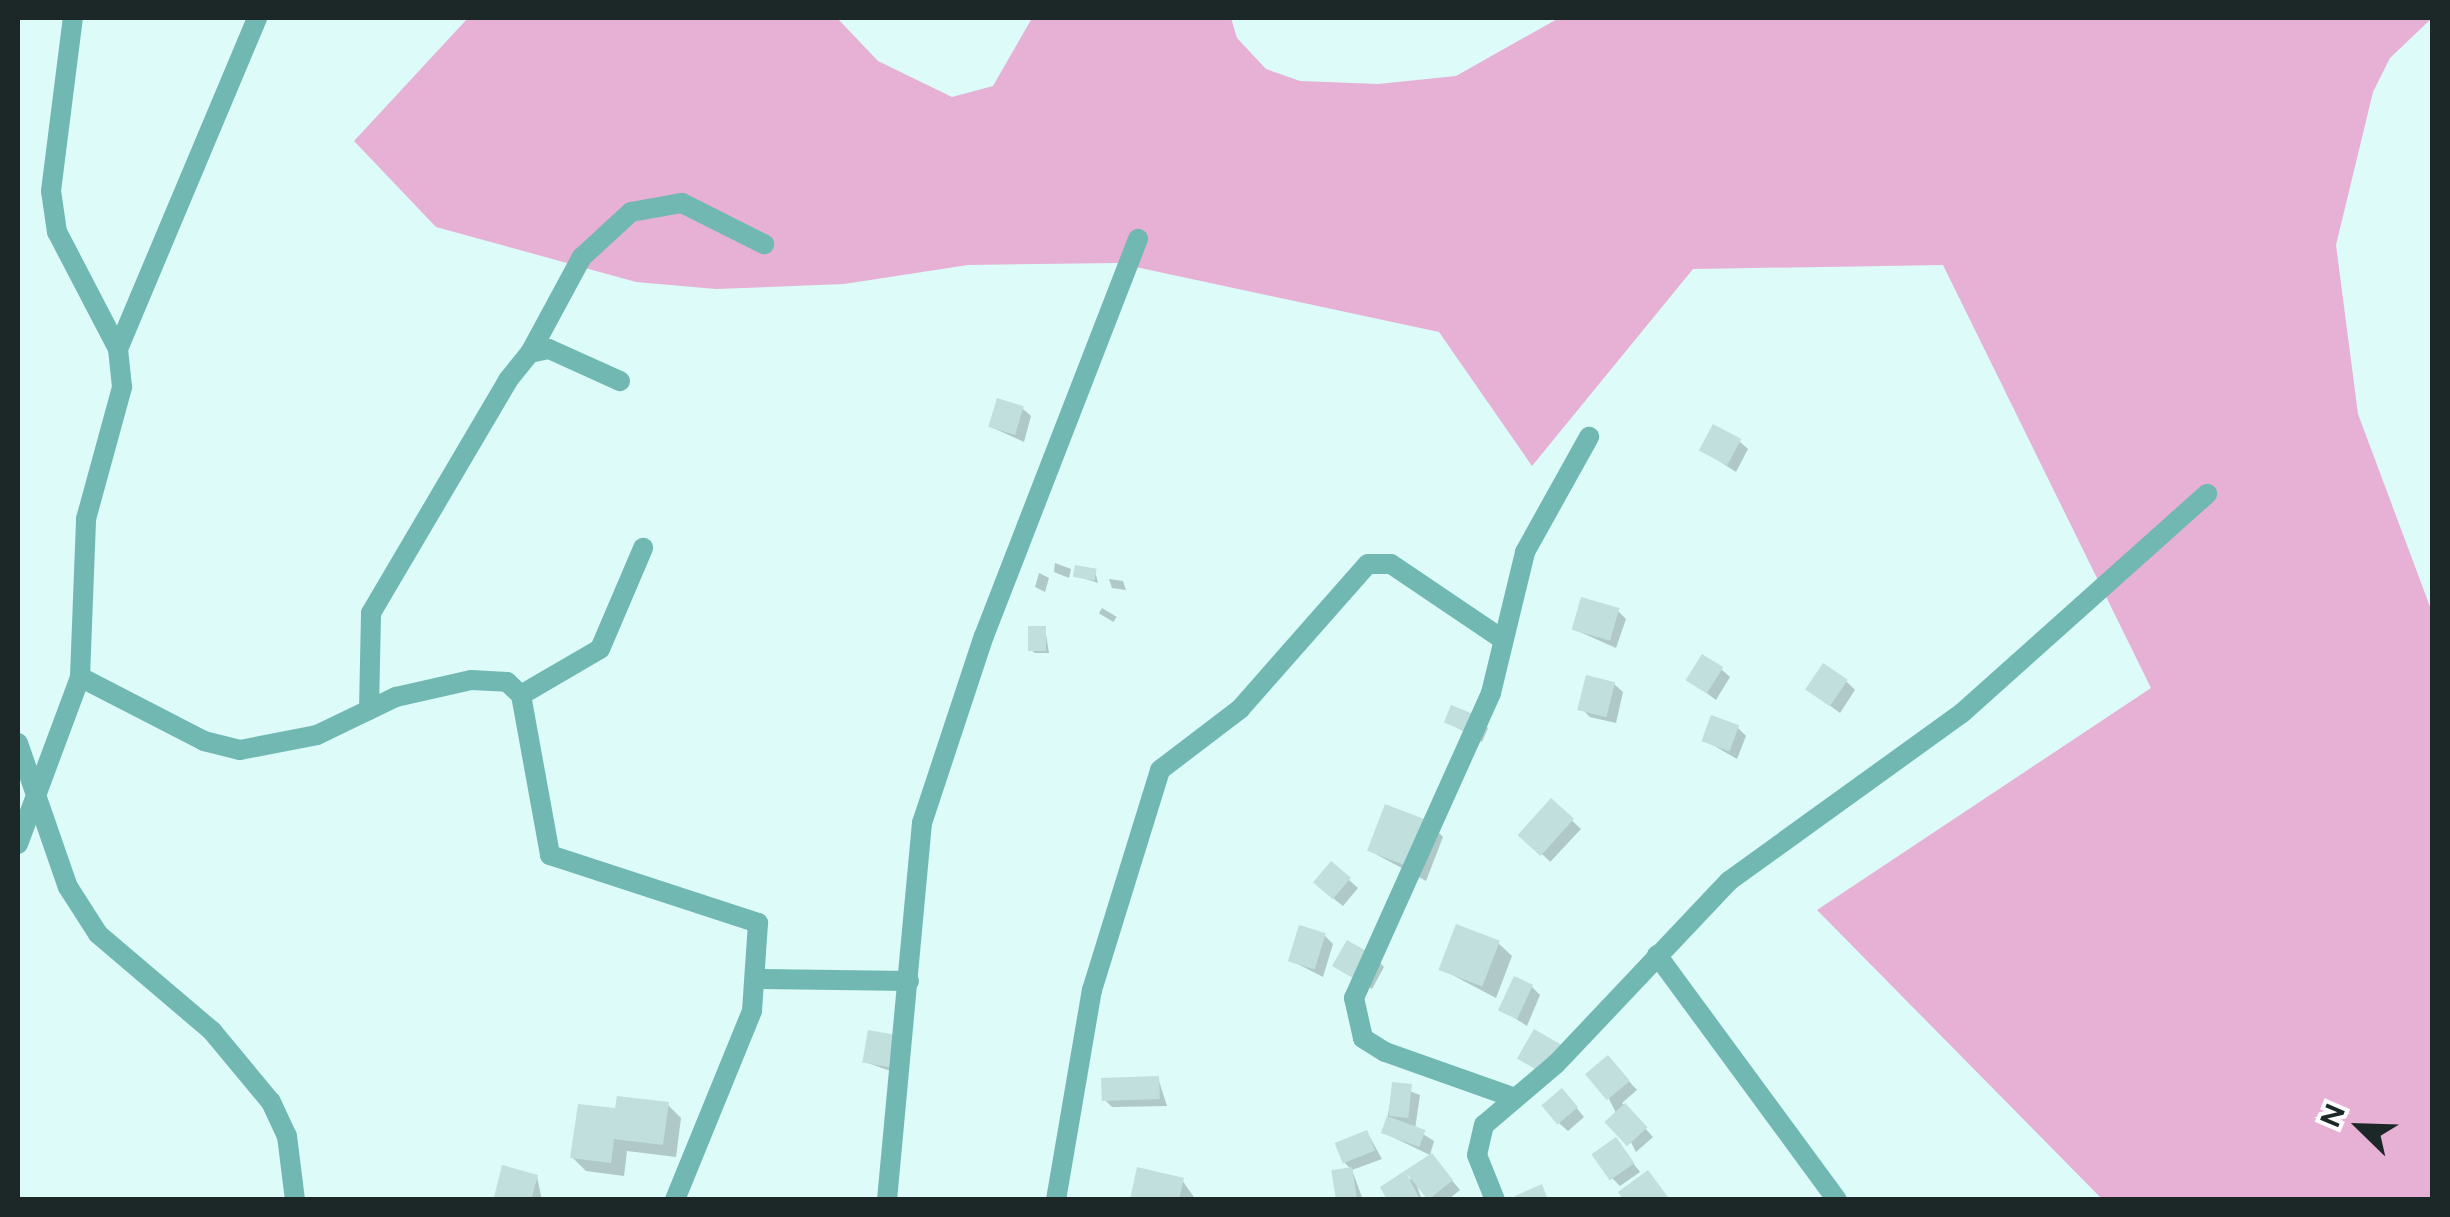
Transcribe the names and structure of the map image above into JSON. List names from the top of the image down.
{
  "north": "top left"
}
